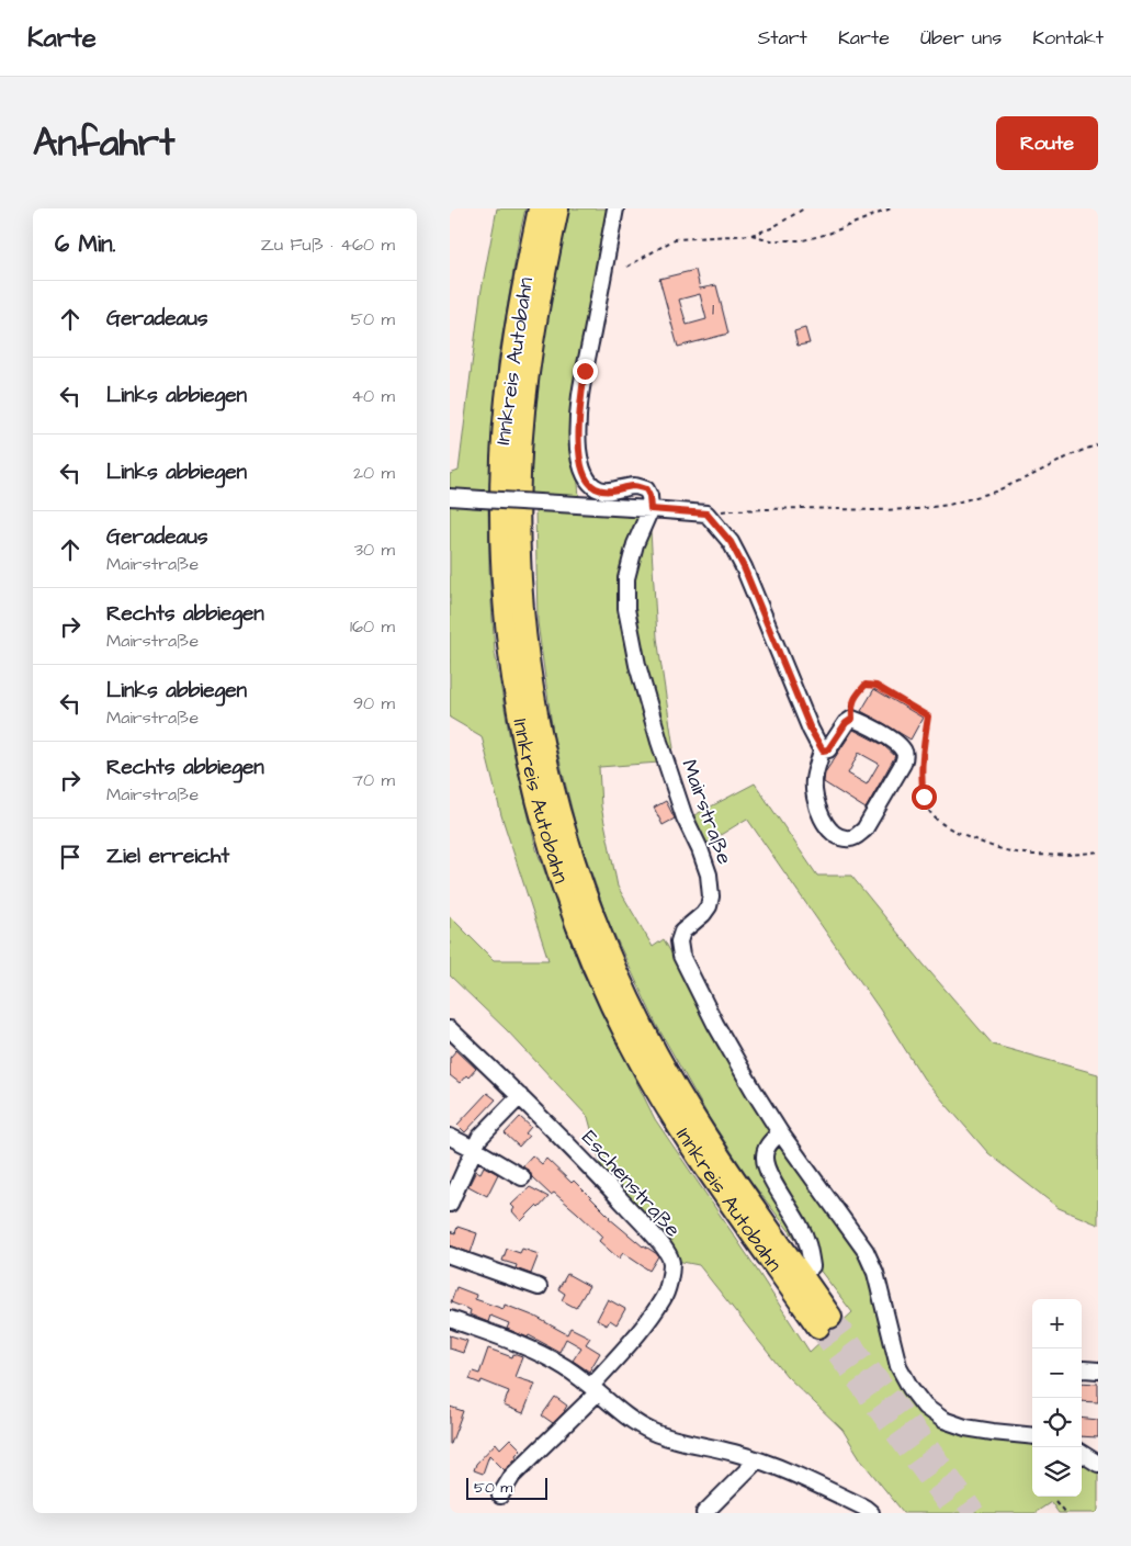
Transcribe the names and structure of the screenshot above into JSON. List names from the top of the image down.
{
  "streets": {
    "highway": ["Innkreis Autobahn"],
    "street": ["Mairstraße", "Eschenstraße"]
  },
  "house_numbers": ["1"],
  "scale_bar": "50 m",
  "page": {
    "header": "Karte",
    "nav": [
      "Start",
      "Karte",
      "Über uns",
      "Kontakt"
    ],
    "title": "Anfahrt",
    "buttons": "Route",
    "heading": ["6 Min.", "Zu Fuß · 460 m"],
    "list": [
      ["Geradeaus", "50 m"],
      ["Links abbiegen", "40 m"],
      ["Links abbiegen", "20 m"],
      ["Geradeaus", "Mairstraße", "30 m"],
      ["Rechts abbiegen", "Mairstraße", "160 m"],
      ["Links abbiegen", "Mairstraße", "90 m"],
      ["Rechts abbiegen", "Mairstraße", "70 m"],
      "Ziel erreicht"
    ],
    "map_buttons": ["+", "−"],
    "scale": "50 m"
  }
}
